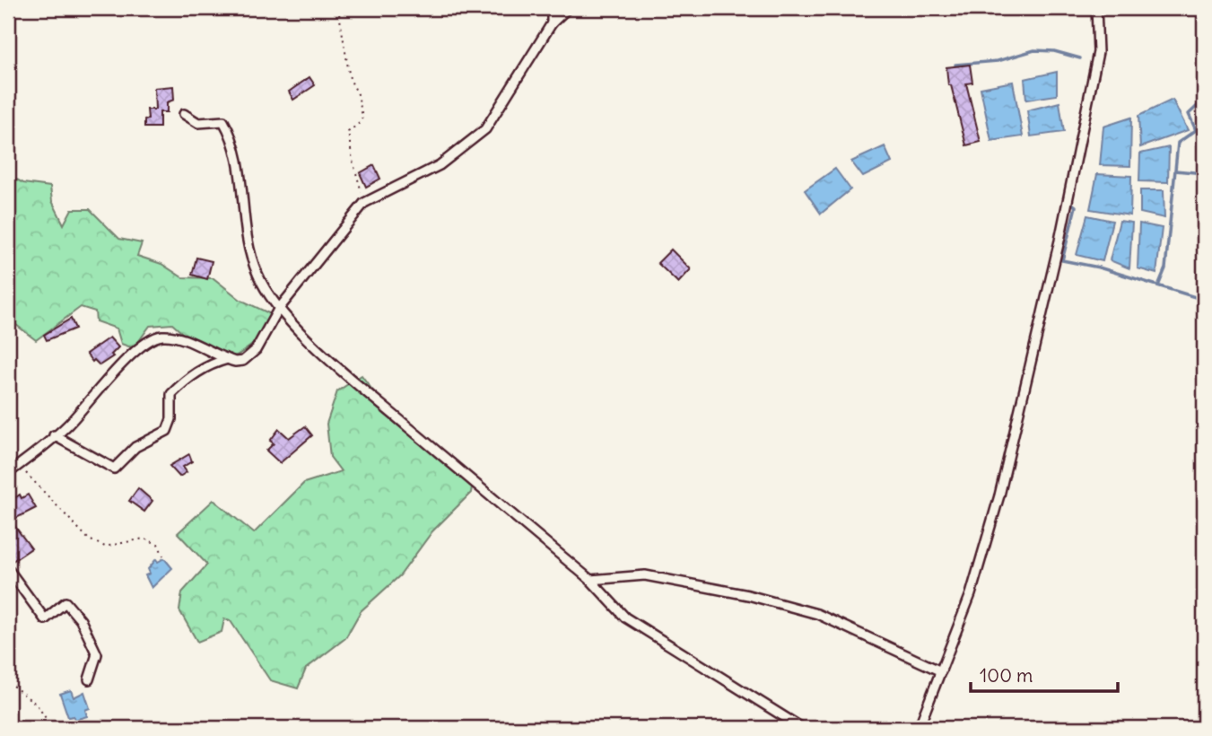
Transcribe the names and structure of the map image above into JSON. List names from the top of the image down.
{
  "scale_bar": "100 m"
}
